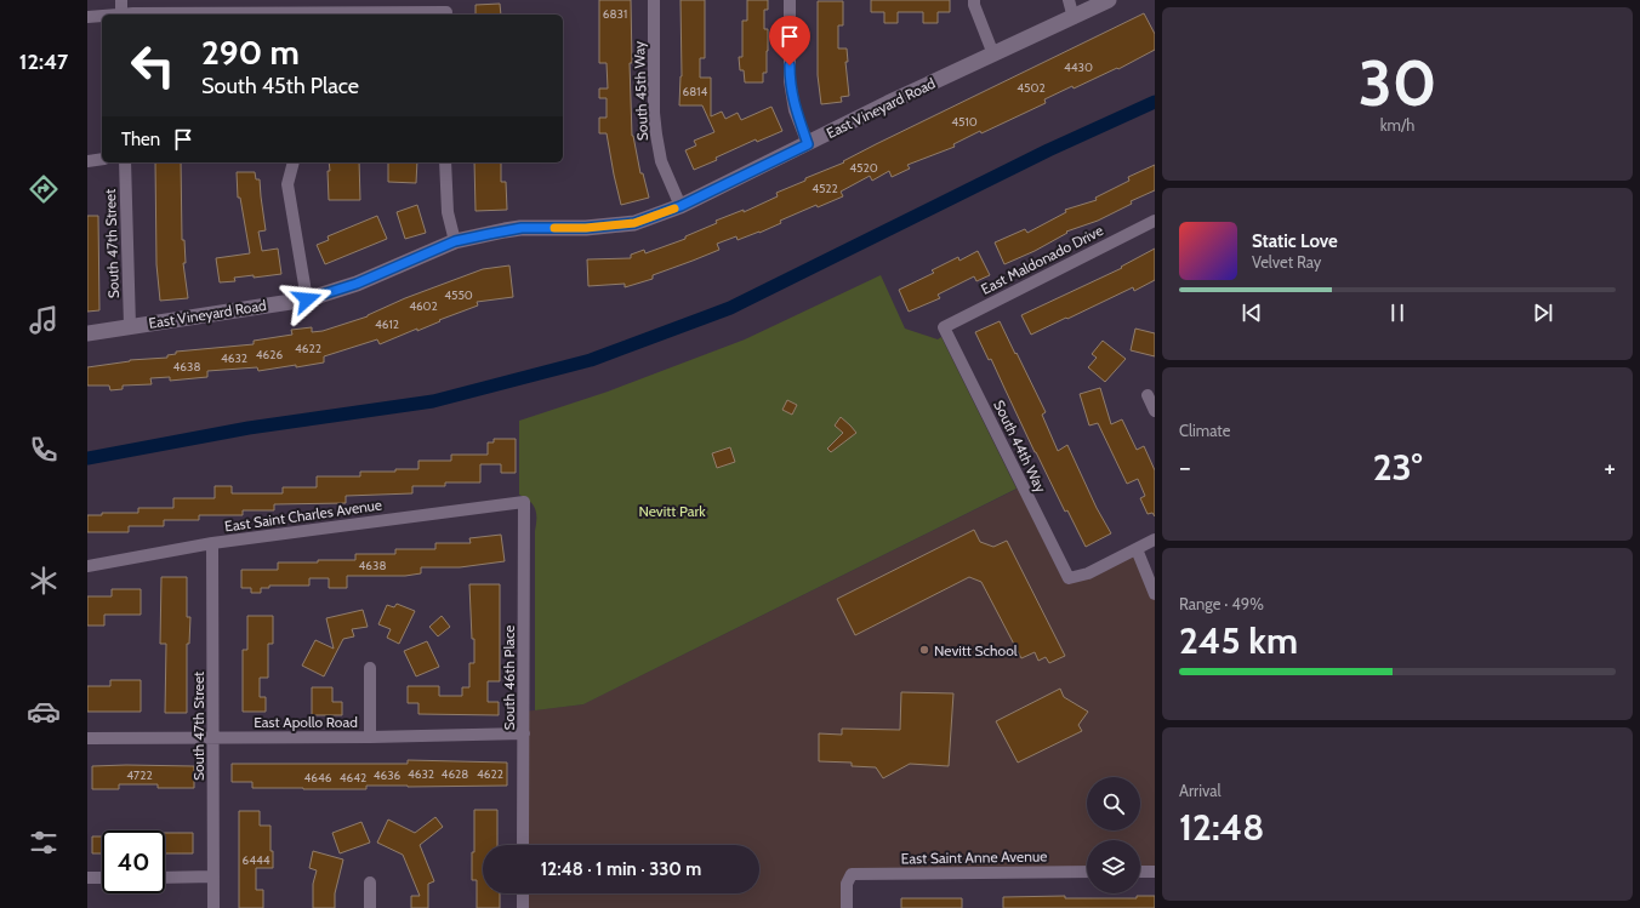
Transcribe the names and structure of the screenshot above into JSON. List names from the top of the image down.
{
  "streets": {
    "street": [
      "South 45th Way",
      "East Vineyard Road",
      "South 47th Street",
      "East Maldonado Drive",
      "South 44th Way",
      "East Saint Charles Avenue",
      "South 46th Place",
      "East Apollo Road",
      "East Saint Anne Avenue"
    ]
  },
  "crossings": [
    ["South 45th Way", "East Vineyard Road"],
    ["East Vineyard Road", "South 47th Street"],
    ["South 47th Street", "East Saint Charles Avenue"],
    ["South 47th Street", "East Apollo Road"],
    ["East Maldonado Drive", "South 44th Way"],
    ["East Saint Charles Avenue", "South 46th Place"],
    ["South 46th Place", "East Apollo Road"]
  ],
  "parks": ["Nevitt Park"],
  "places": ["Nevitt School"],
  "house_numbers": [
    "6831",
    "4430",
    "4502",
    "6814",
    "4510",
    "4520",
    "4522",
    "4550",
    "4602",
    "4612",
    "4622",
    "4626",
    "4632",
    "4638",
    "4638",
    "4632",
    "4628",
    "4622",
    "4722",
    "4636",
    "4646",
    "4642",
    "6444"
  ],
  "page": {
    "tabs": "12:47",
    "tile": [
      ["30", "km/h"],
      "Climate",
      ["Range · 49%", "245 km"],
      ["Arrival", "12:48"]
    ],
    "turn": ["290 m", "South 45th Place"],
    "then": "Then",
    "song": ["Static Love", "Velvet Ray"],
    "heat": ["−", "23°", "+"],
    "limit": "40",
    "trip": "12:48 · 1 min · 330 m"
  }
}
